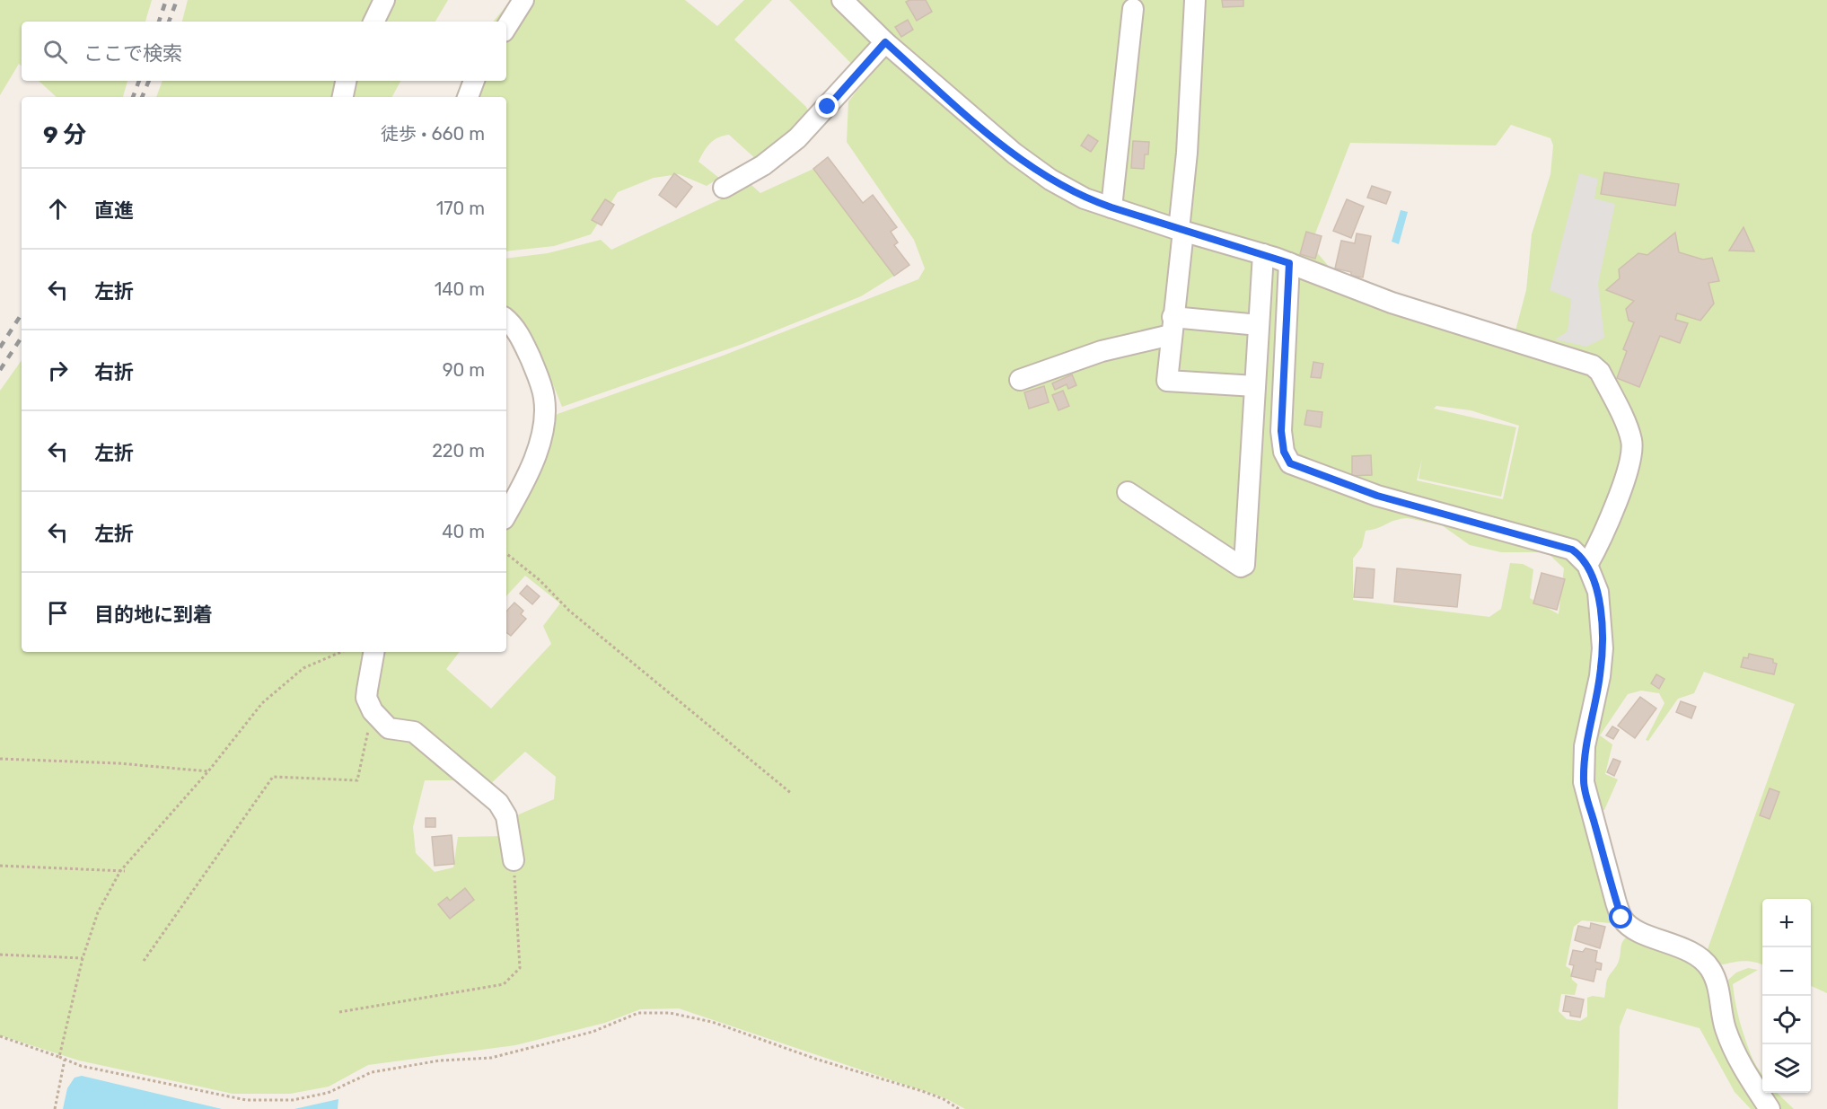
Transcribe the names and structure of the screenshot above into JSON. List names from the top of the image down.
{
  "page": {
    "search": "ここで検索",
    "heading": ["9 分", "徒歩 · 660 m"],
    "list": [
      ["直進", "170 m"],
      ["左折", "140 m"],
      ["右折", "90 m"],
      ["左折", "220 m"],
      ["左折", "40 m"],
      "目的地に到着"
    ],
    "map_buttons": ["+", "−"]
  }
}
